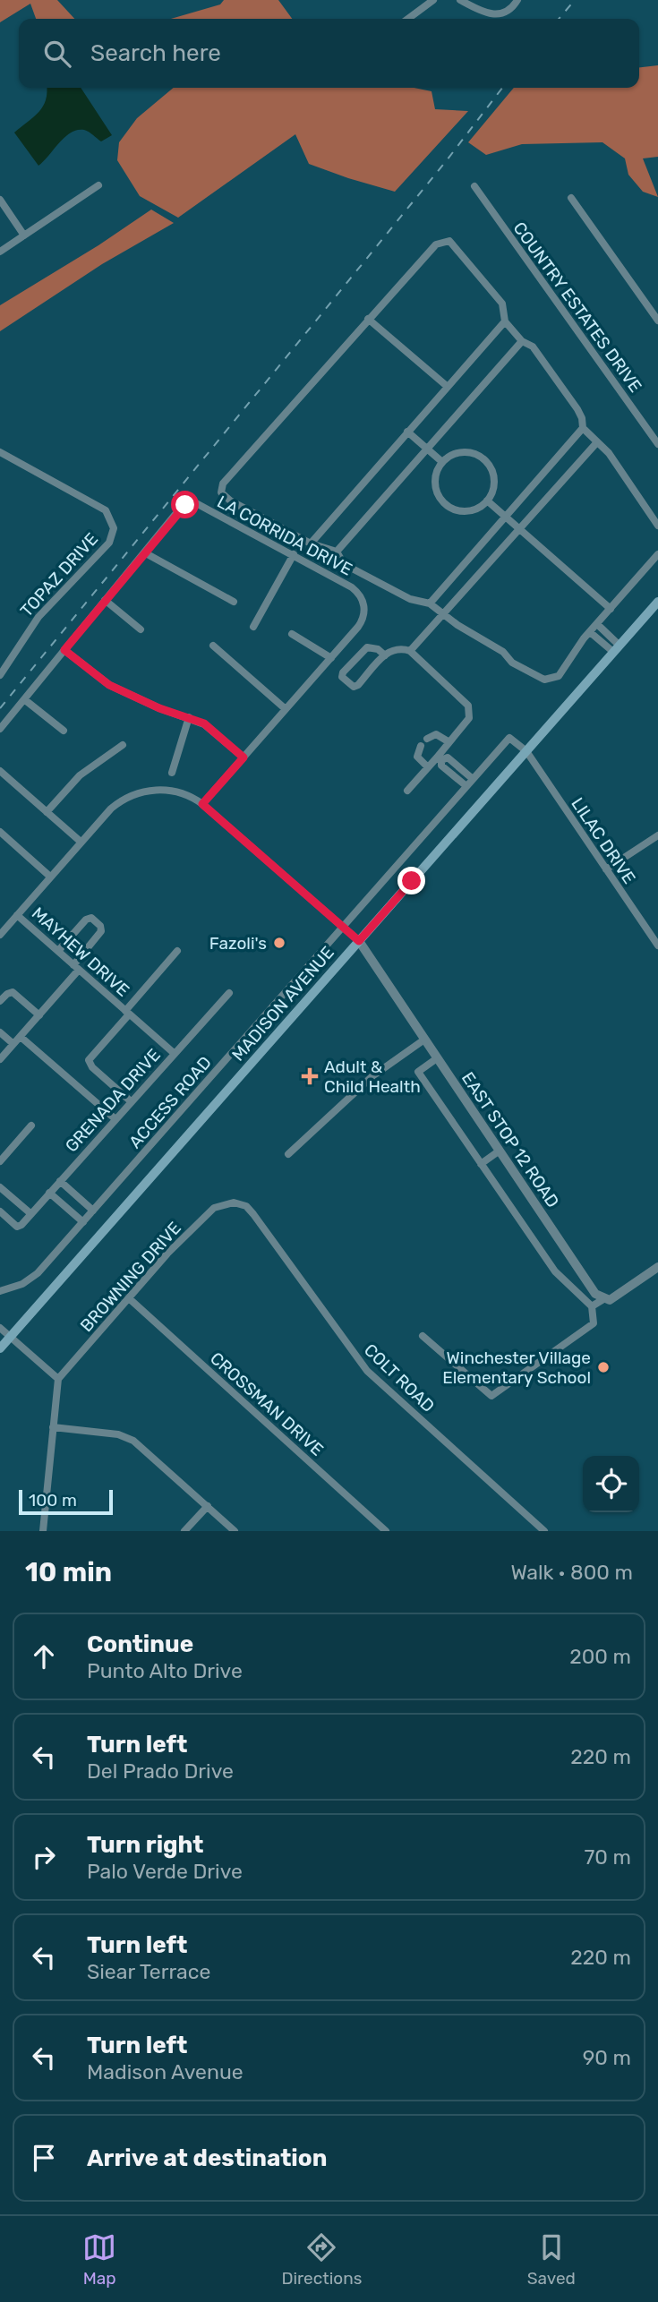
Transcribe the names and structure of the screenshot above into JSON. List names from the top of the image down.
{
  "streets": {
    "main road": ["MADISON AVENUE"],
    "street": [
      "COUNTRY ESTATES DRIVE",
      "LA CORRIDA DRIVE",
      "TOPAZ DRIVE",
      "LILAC DRIVE",
      "MAYHEW DRIVE",
      "GRENADA DRIVE",
      "ACCESS ROAD",
      "EAST STOP 12 ROAD",
      "BROWNING DRIVE",
      "COLT ROAD",
      "CROSSMAN DRIVE"
    ]
  },
  "crossings": [
    ["LILAC DRIVE", "MADISON AVENUE"],
    ["LILAC DRIVE", "ACCESS ROAD"],
    ["MAYHEW DRIVE", "GRENADA DRIVE"],
    ["MADISON AVENUE", "ACCESS ROAD"],
    ["MADISON AVENUE", "EAST STOP 12 ROAD"],
    ["BROWNING DRIVE", "COLT ROAD"],
    ["BROWNING DRIVE", "CROSSMAN DRIVE"]
  ],
  "places": {
    "other": ["Fazoli's", "Winchester Village Elementary School"],
    "health": ["Adult & Child Health"]
  },
  "scale_bar": "100 m",
  "page": {
    "search": "Search here",
    "scale": "100 m",
    "heading": ["10 min", "Walk · 800 m"],
    "list": [
      ["Continue", "Punto Alto Drive", "200 m"],
      ["Turn left", "Del Prado Drive", "220 m"],
      ["Turn right", "Palo Verde Drive", "70 m"],
      ["Turn left", "Siear Terrace", "220 m"],
      ["Turn left", "Madison Avenue", "90 m"],
      "Arrive at destination"
    ],
    "nav": ["Map", "Directions", "Saved"]
  }
}
